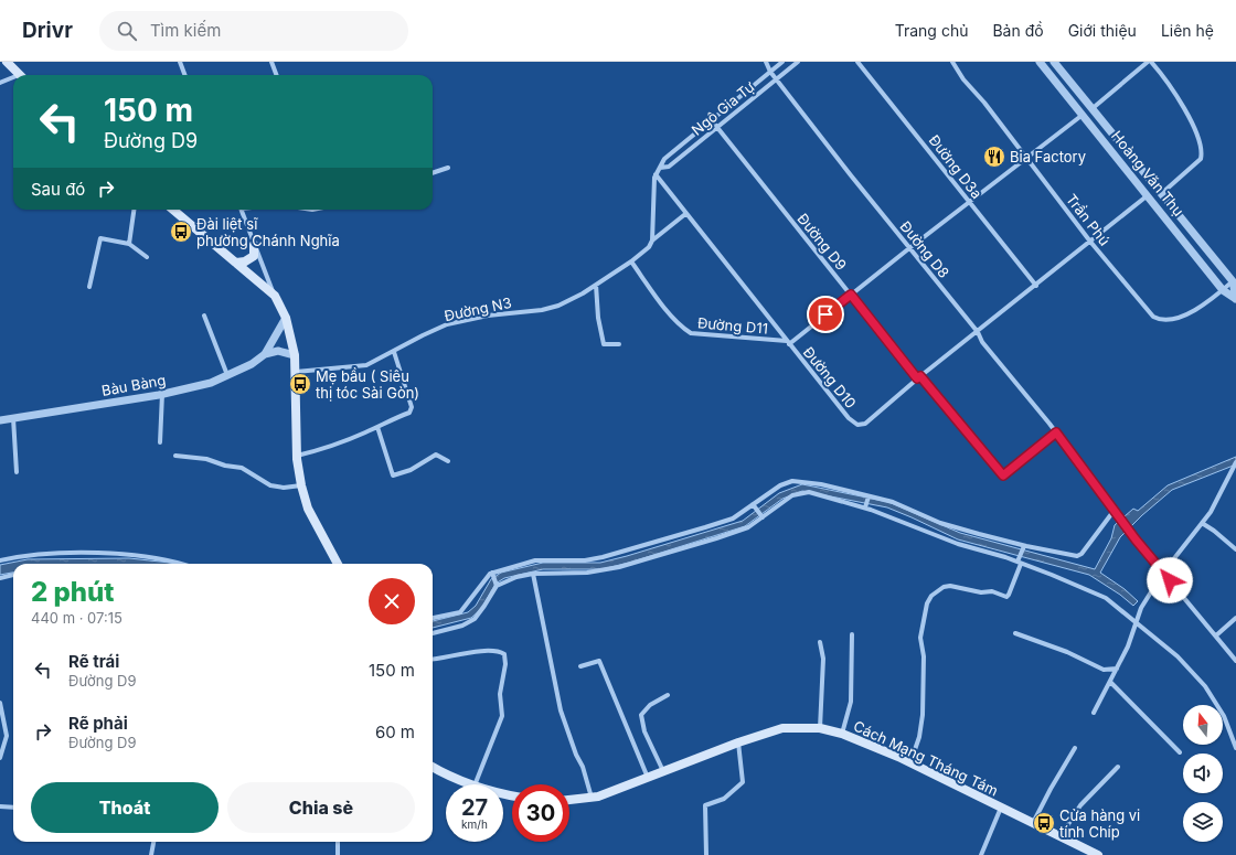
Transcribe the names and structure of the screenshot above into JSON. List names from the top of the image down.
{
  "streets": {
    "main road": ["Cách Mạng Tháng Tám"],
    "street": [
      "Ngô Gia Tự",
      "Đường D3a",
      "Hoàng Văn Thụ",
      "Trần Phú",
      "Đường D9",
      "Đường D8",
      "Đường N3",
      "Đường D11",
      "Đường D10",
      "Bàu Bàng"
    ]
  },
  "crossings": [
    ["Ngô Gia Tự", "Đường D9"],
    ["Ngô Gia Tự", "Đường D8"],
    ["Ngô Gia Tự", "Đường D10"],
    ["Đường D3a", "Đường D10"],
    ["Hoàng Văn Thụ", "Trần Phú"],
    ["Hoàng Văn Thụ", "Đường D10"],
    ["Trần Phú", "Đường D10"],
    ["Đường D9", "Đường D8"],
    ["Đường D9", "Đường D10"],
    ["Đường D8", "Đường D10"],
    ["Đường N3", "Đường D11"],
    ["Đường N3", "Đường D10"],
    ["Đường D11", "Đường D10"]
  ],
  "places": {
    "restaurant": ["Bia Factory"],
    "bus stop": ["Đài liệt sĩ phường Chánh Nghĩa", "Mẹ bầu ( Siêu thị tóc Sài Gòn)", "Cửa hàng vi tính Chíp"]
  },
  "north": "top",
  "page": {
    "header": "Drivr",
    "search": "Tìm kiếm",
    "nav": [
      "Trang chủ",
      "Bản đồ",
      "Giới thiệu",
      "Liên hệ"
    ],
    "turn": ["150 m", "Đường D9"],
    "then": "Sau đó",
    "heading": ["2 phút", "440 m · 07:15"],
    "list": [
      {
        "name": "Rẽ trái",
        "note": "Đường D9",
        "value": "150 m"
      },
      {
        "name": "Rẽ phải",
        "note": "Đường D9",
        "value": "60 m"
      }
    ],
    "buttons": ["Thoát", "Chia sẻ"],
    "speed": "27 km/h",
    "limit": "30"
  }
}
